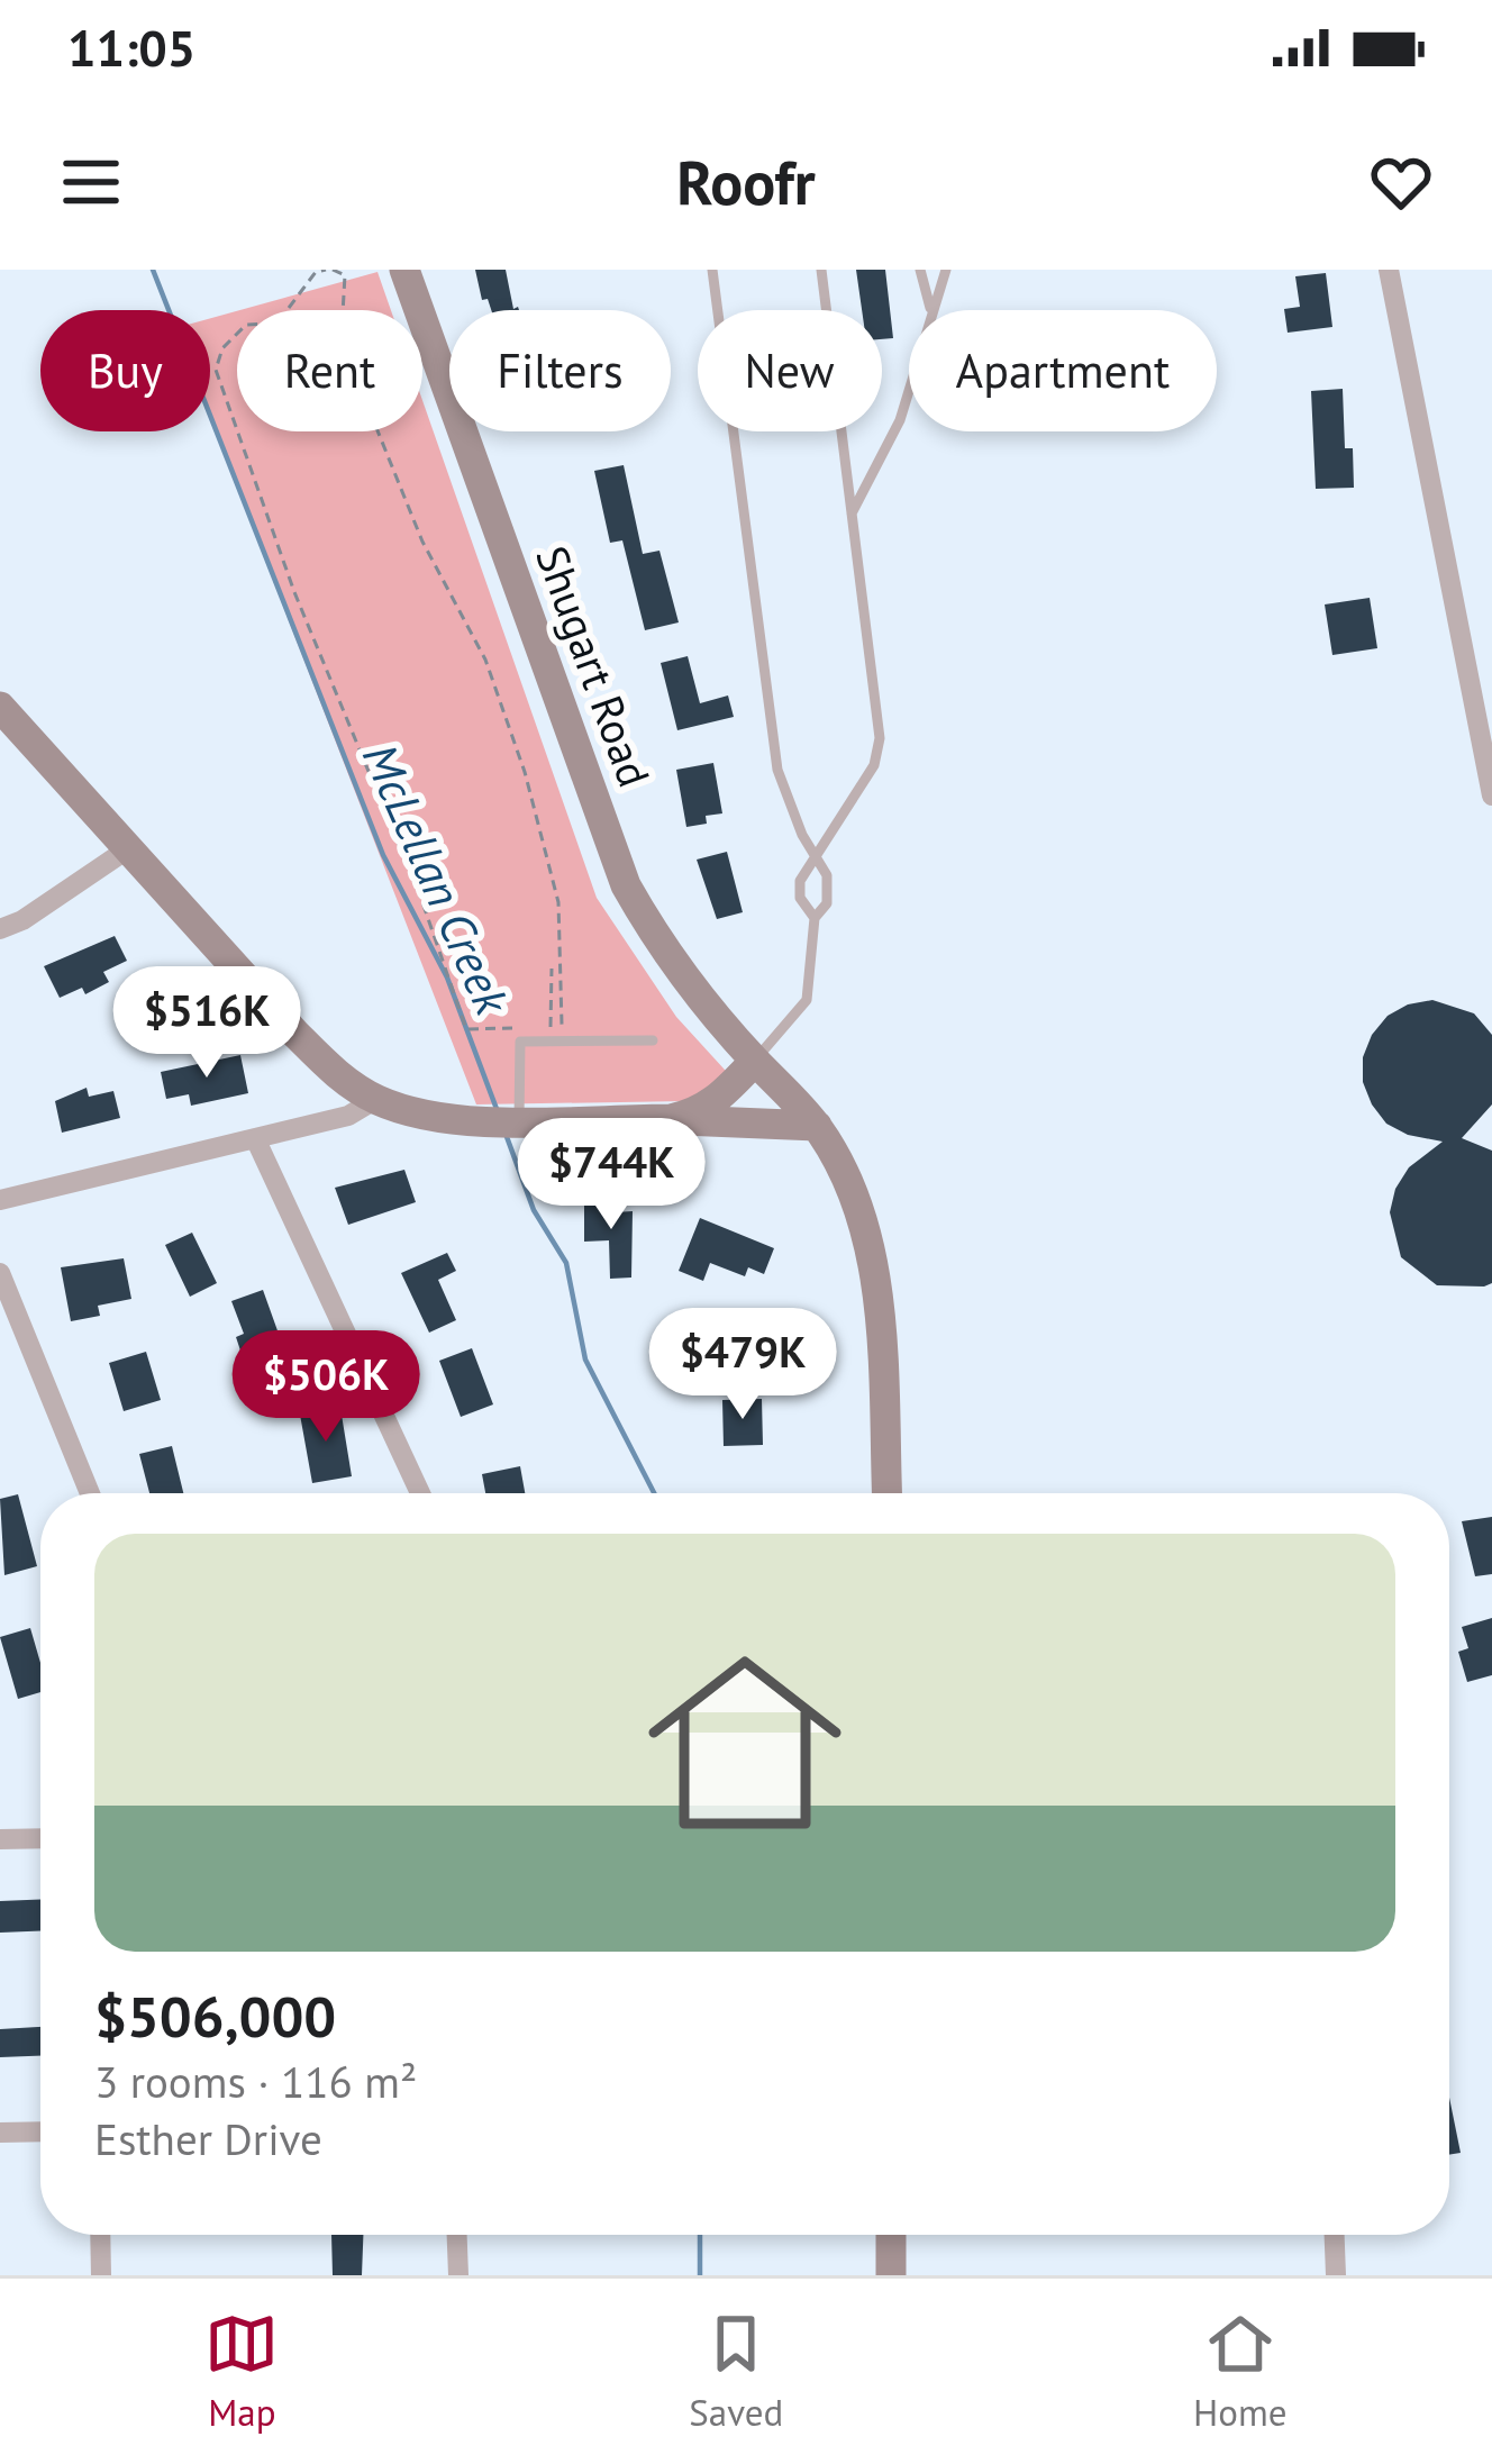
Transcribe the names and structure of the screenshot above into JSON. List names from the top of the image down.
{
  "streets": {
    "street": ["Shugart Road"]
  },
  "water": ["McLellan Creek"],
  "page": {
    "status": "11:05",
    "header": "Roofr",
    "chip": [
      "Buy",
      "Rent",
      "Filters",
      "New",
      "Apartment"
    ],
    "price": [
      "$516K",
      "$744K",
      "$479K",
      "$506K"
    ],
    "list": [
      {
        "name": "$506,000",
        "note": "3 rooms · 116 m² · Esther Drive"
      }
    ],
    "tabs": ["Map", "Saved", "Home"]
  }
}
